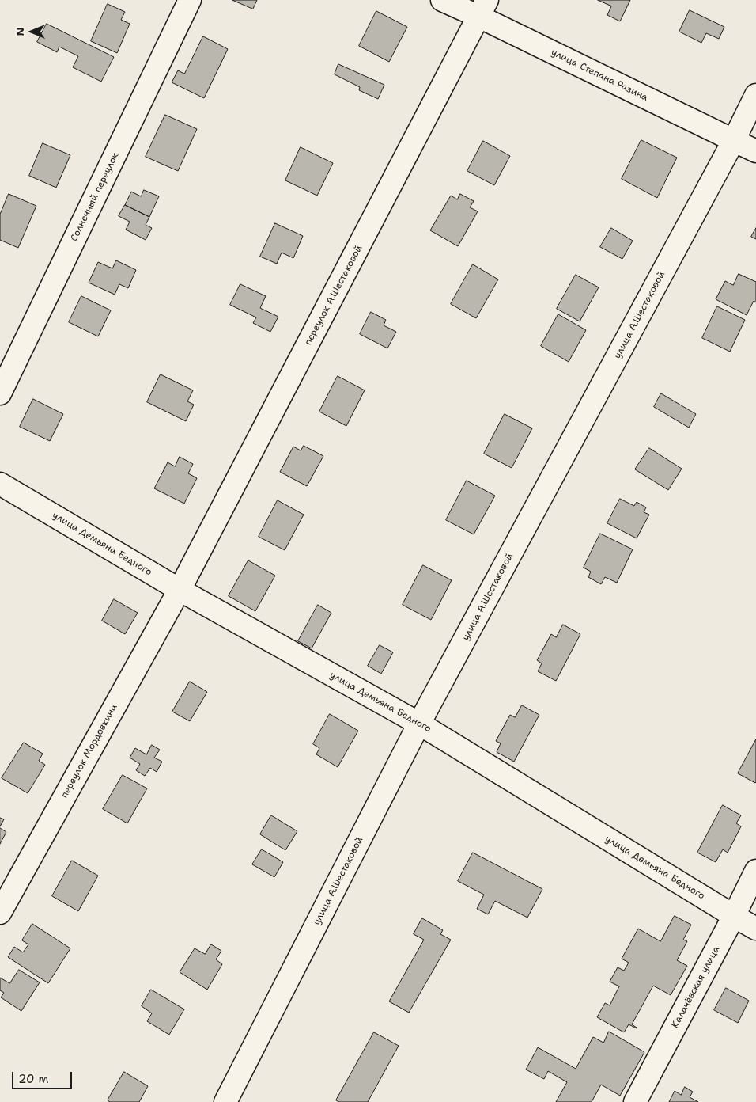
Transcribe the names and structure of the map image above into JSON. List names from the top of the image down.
{
  "streets": {
    "street": [
      "улица Степана Разина",
      "Солнечный переулок",
      "переулок А.Шестаковой",
      "улица А.Шестаковой",
      "улица Демьяна Бедного",
      "переулок Мордовкина",
      "Калачёвская улица"
    ]
  },
  "crossings": [
    ["улица Степана Разина", "переулок А.Шестаковой"],
    ["улица Степана Разина", "улица А.Шестаковой"],
    ["переулок А.Шестаковой", "улица Демьяна Бедного"],
    ["переулок А.Шестаковой", "переулок Мордовкина"],
    ["улица А.Шестаковой", "улица Демьяна Бедного"],
    ["улица Демьяна Бедного", "переулок Мордовкина"],
    ["улица Демьяна Бедного", "Калачёвская улица"]
  ],
  "scale_bar": "20 m",
  "north": "left"
}
